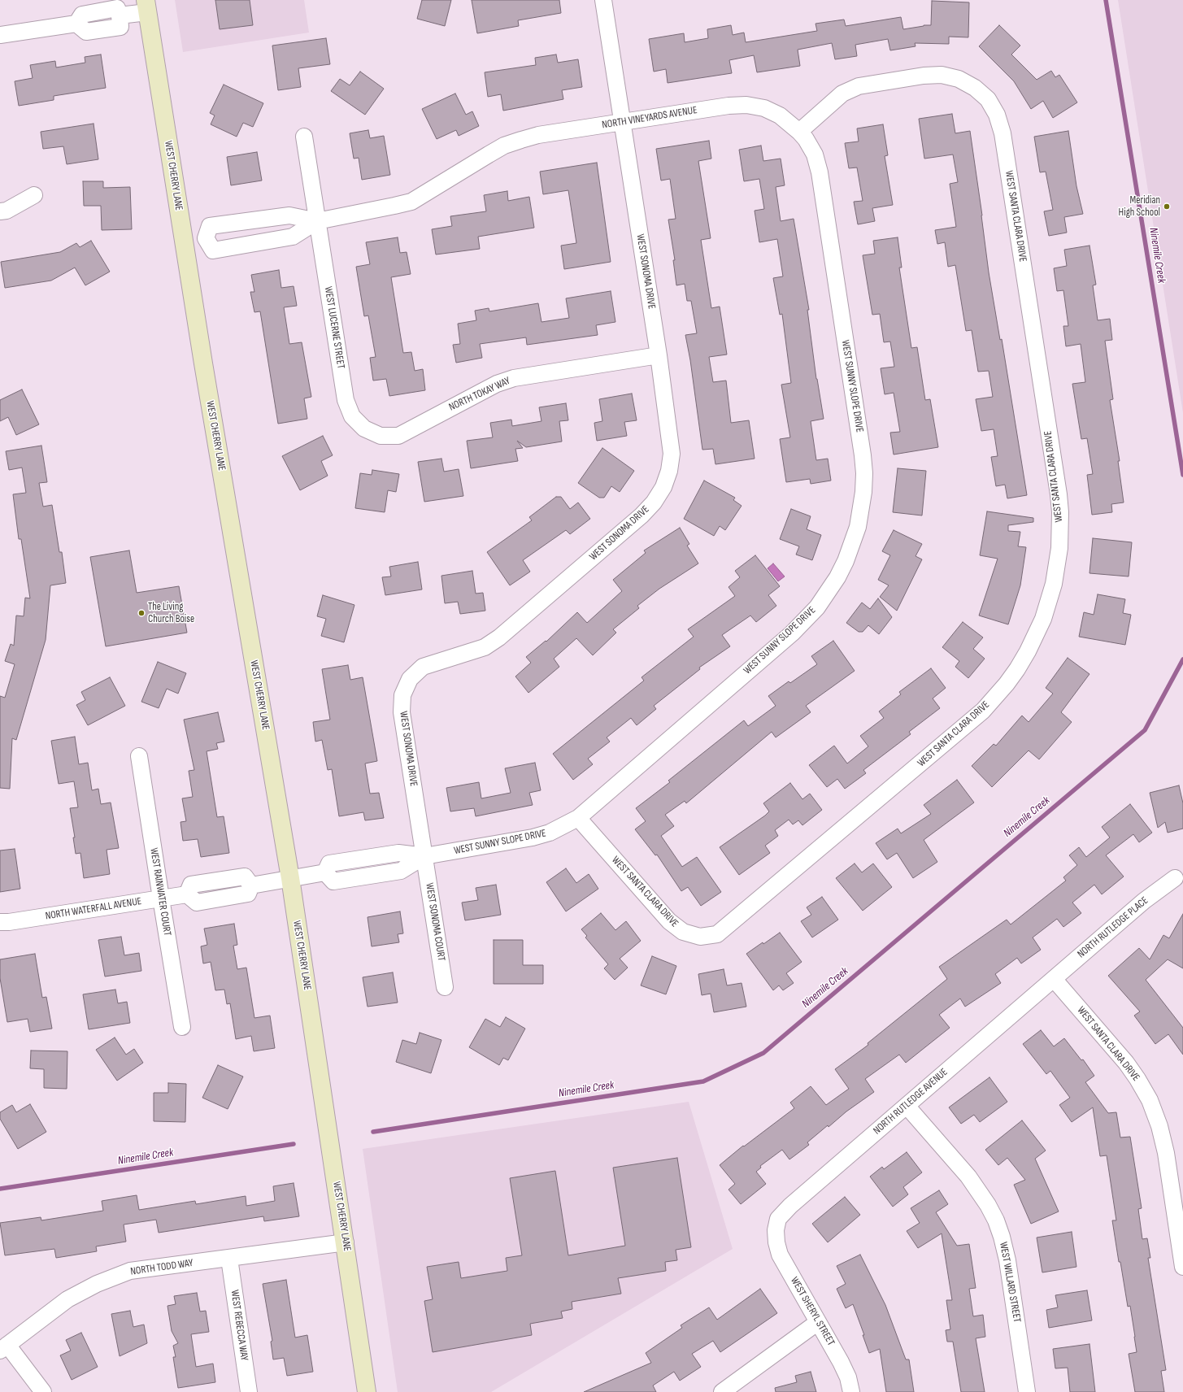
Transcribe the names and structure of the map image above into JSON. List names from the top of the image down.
{
  "streets": {
    "main road": ["WEST CHERRY LANE"],
    "street": [
      "NORTH VINEYARDS AVENUE",
      "WEST SANTA CLARA DRIVE",
      "WEST SONOMA DRIVE",
      "WEST LUCERNE STREET",
      "WEST SUNNY SLOPE DRIVE",
      "NORTH TOKAY WAY",
      "WEST RAINWATER COURT",
      "NORTH WATERFALL AVENUE",
      "WEST SONOMA COURT",
      "NORTH RUTLEDGE PLACE",
      "NORTH RUTLEDGE AVENUE",
      "NORTH TODD WAY",
      "WEST WILLARD STREET",
      "WEST SHERYL STREET",
      "WEST REBECCA WAY"
    ]
  },
  "crossings": [
    ["NORTH VINEYARDS AVENUE", "WEST SANTA CLARA DRIVE"],
    ["NORTH VINEYARDS AVENUE", "WEST SONOMA DRIVE"],
    ["NORTH VINEYARDS AVENUE", "WEST LUCERNE STREET"],
    ["NORTH VINEYARDS AVENUE", "WEST SUNNY SLOPE DRIVE"],
    ["WEST CHERRY LANE", "WEST SUNNY SLOPE DRIVE"],
    ["WEST CHERRY LANE", "NORTH WATERFALL AVENUE"],
    ["WEST CHERRY LANE", "NORTH TODD WAY"],
    ["WEST SANTA CLARA DRIVE", "WEST SUNNY SLOPE DRIVE"],
    ["WEST SANTA CLARA DRIVE", "NORTH RUTLEDGE PLACE"],
    ["WEST SANTA CLARA DRIVE", "NORTH RUTLEDGE AVENUE"],
    ["WEST SONOMA DRIVE", "WEST SUNNY SLOPE DRIVE"],
    ["WEST SONOMA DRIVE", "NORTH TOKAY WAY"],
    ["WEST SONOMA DRIVE", "WEST SONOMA COURT"],
    ["WEST LUCERNE STREET", "NORTH TOKAY WAY"],
    ["WEST SUNNY SLOPE DRIVE", "NORTH WATERFALL AVENUE"],
    ["WEST SUNNY SLOPE DRIVE", "WEST SONOMA COURT"],
    ["WEST RAINWATER COURT", "NORTH WATERFALL AVENUE"],
    ["NORTH RUTLEDGE PLACE", "NORTH RUTLEDGE AVENUE"],
    ["NORTH RUTLEDGE AVENUE", "WEST WILLARD STREET"],
    ["NORTH RUTLEDGE AVENUE", "WEST SHERYL STREET"],
    ["NORTH TODD WAY", "WEST REBECCA WAY"]
  ],
  "water": ["Ninemile Creek"],
  "places": ["Meridian High School", "The Living Church Boise"]
}
